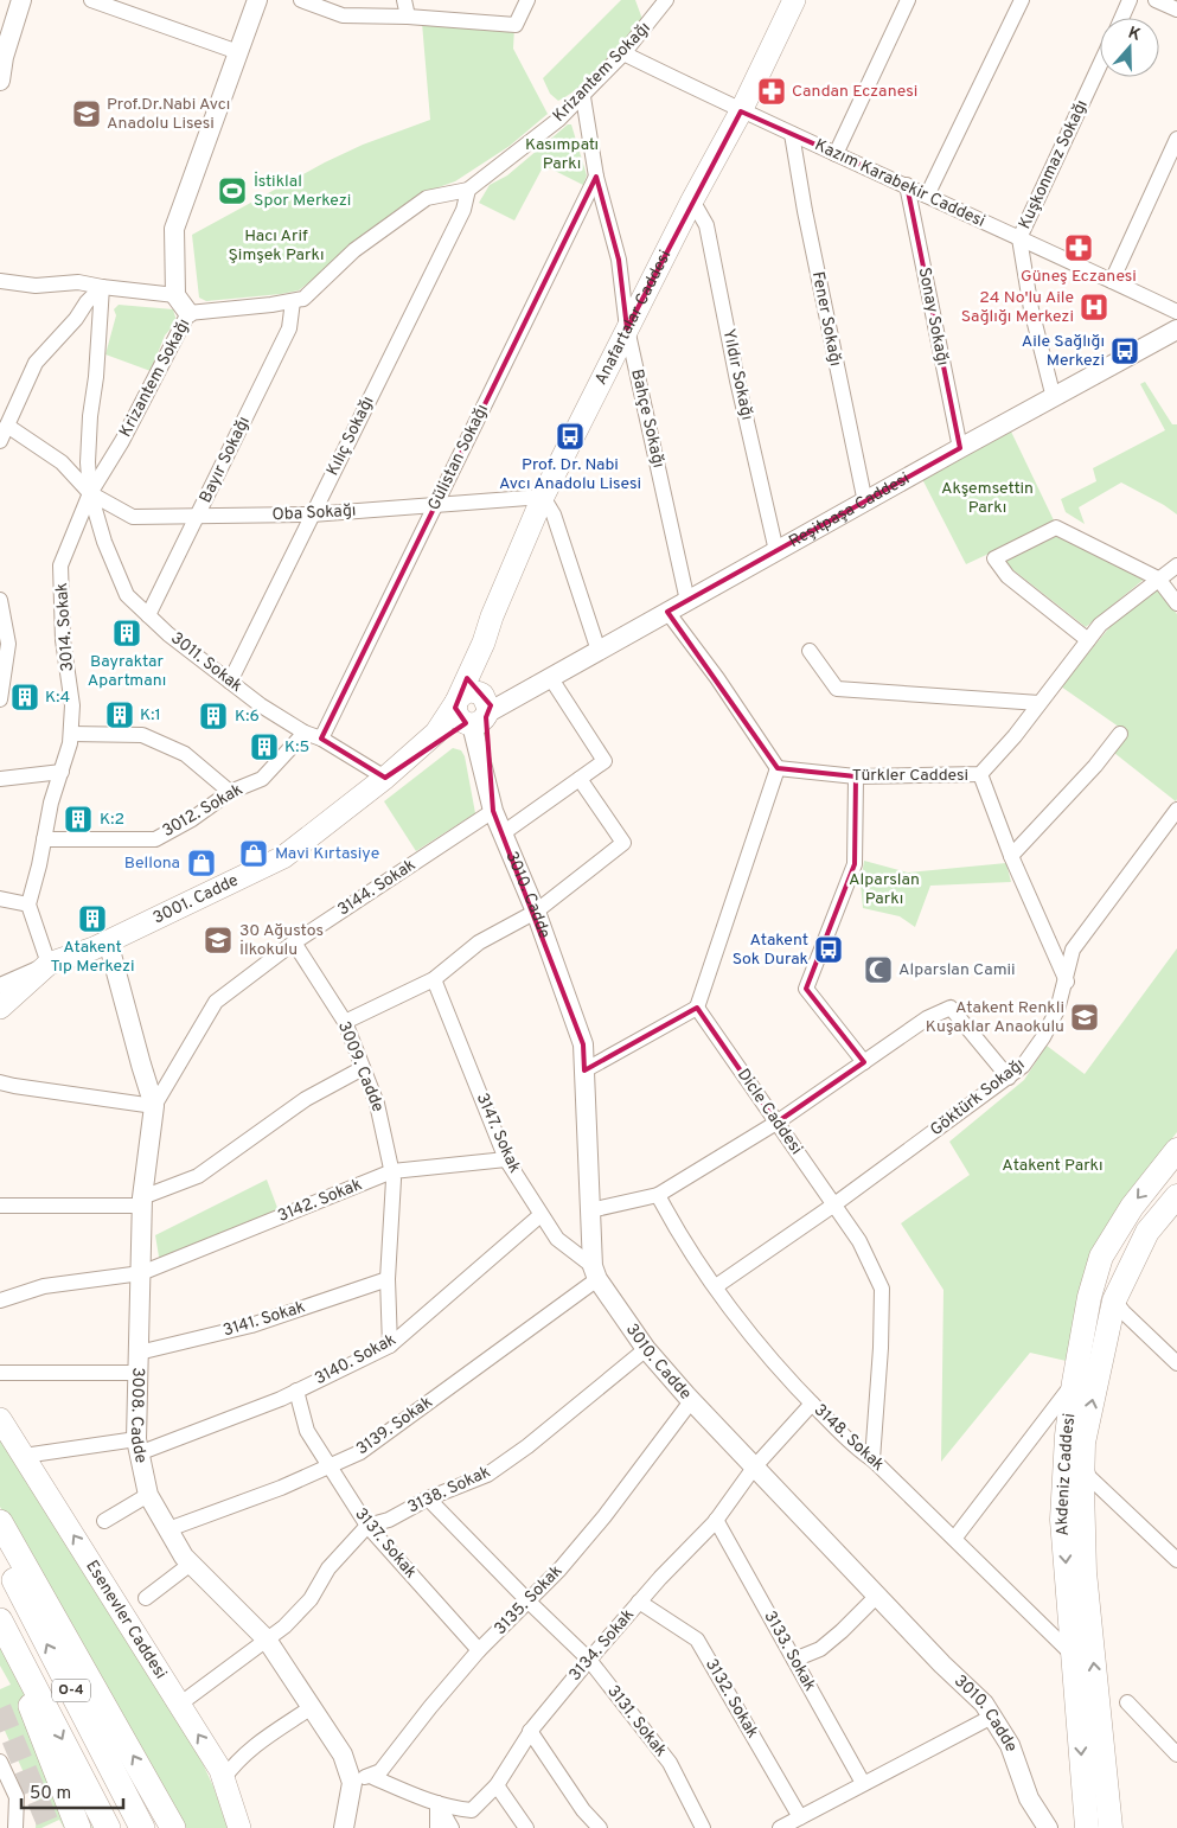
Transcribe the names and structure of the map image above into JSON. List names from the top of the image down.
{
  "streets": {
    "highway": ["O-4"],
    "main road": [
      "Anafartalar Caddesi",
      "3010. Cadde",
      "3001. Cadde",
      "Akdeniz Caddesi",
      "Esenevler Caddesi"
    ],
    "street": [
      "Krizantem Sokağı",
      "Kuşkonmaz Sokağı",
      "Kazım Karabekir Caddesi",
      "Sonay Sokağı",
      "Fener Sokağı",
      "Yıldır Sokağı",
      "Bahçe Sokağı",
      "Kılıç Sokağı",
      "Gülistan Sokağı",
      "Bayır Sokağı",
      "Reşitpaşa Caddesi",
      "Oba Sokağı",
      "3014. Sokak",
      "3011. Sokak",
      "Türkler Caddesi",
      "3012. Sokak",
      "3144. Sokak",
      "3009. Cadde",
      "Göktürk Sokağı",
      "Dicle Caddesi",
      "3147. Sokak",
      "3142. Sokak",
      "3141. Sokak",
      "3140. Sokak",
      "3008. Cadde",
      "3139. Sokak",
      "3148. Sokak",
      "3138. Sokak",
      "3137. Sokak",
      "3135. Sokak",
      "3134. Sokak",
      "3133. Sokak",
      "3132. Sokak",
      "3131. Sokak"
    ]
  },
  "crossings": [
    ["Krizantem Sokağı", "Kazım Karabekir Caddesi"],
    ["Krizantem Sokağı", "Bahçe Sokağı"],
    ["Krizantem Sokağı", "Kılıç Sokağı"],
    ["Krizantem Sokağı", "Bayır Sokağı"],
    ["Krizantem Sokağı", "Oba Sokağı"],
    ["Krizantem Sokağı", "3014. Sokak"],
    ["Krizantem Sokağı", "3011. Sokak"],
    ["Kuşkonmaz Sokağı", "Kazım Karabekir Caddesi"],
    ["Kuşkonmaz Sokağı", "Reşitpaşa Caddesi"],
    ["Kazım Karabekir Caddesi", "Sonay Sokağı"],
    ["Kazım Karabekir Caddesi", "Anafartalar Caddesi"],
    ["Kazım Karabekir Caddesi", "Fener Sokağı"],
    ["Sonay Sokağı", "Reşitpaşa Caddesi"],
    ["Anafartalar Caddesi", "Yıldır Sokağı"],
    ["Anafartalar Caddesi", "Bahçe Sokağı"],
    ["Anafartalar Caddesi", "Reşitpaşa Caddesi"],
    ["Anafartalar Caddesi", "Oba Sokağı"],
    ["Anafartalar Caddesi", "3010. Cadde"],
    ["Fener Sokağı", "Reşitpaşa Caddesi"],
    ["Yıldır Sokağı", "Reşitpaşa Caddesi"],
    ["Bahçe Sokağı", "Gülistan Sokağı"],
    ["Bahçe Sokağı", "Reşitpaşa Caddesi"],
    ["Kılıç Sokağı", "Oba Sokağı"],
    ["Kılıç Sokağı", "3011. Sokak"],
    ["Gülistan Sokağı", "Oba Sokağı"],
    ["Gülistan Sokağı", "3011. Sokak"],
    ["Bayır Sokağı", "Oba Sokağı"],
    ["Bayır Sokağı", "3011. Sokak"],
    ["Reşitpaşa Caddesi", "3010. Cadde"],
    ["Oba Sokağı", "3014. Sokak"],
    ["Oba Sokağı", "3011. Sokak"],
    ["3014. Sokak", "3011. Sokak"],
    ["3014. Sokak", "3012. Sokak"],
    ["3011. Sokak", "3012. Sokak"],
    ["3011. Sokak", "3001. Cadde"],
    ["3144. Sokak", "3010. Cadde"],
    ["3144. Sokak", "3009. Cadde"],
    ["3144. Sokak", "3008. Cadde"],
    ["3010. Cadde", "3147. Sokak"],
    ["3010. Cadde", "3139. Sokak"],
    ["3010. Cadde", "3138. Sokak"],
    ["3010. Cadde", "3135. Sokak"],
    ["3010. Cadde", "3134. Sokak"],
    ["3001. Cadde", "3008. Cadde"],
    ["3009. Cadde", "3142. Sokak"],
    ["3009. Cadde", "3141. Sokak"],
    ["3009. Cadde", "3140. Sokak"],
    ["Göktürk Sokağı", "Dicle Caddesi"],
    ["Göktürk Sokağı", "3148. Sokak"],
    ["Dicle Caddesi", "3148. Sokak"],
    ["3147. Sokak", "3142. Sokak"],
    ["3147. Sokak", "3140. Sokak"],
    ["3147. Sokak", "3139. Sokak"],
    ["3142. Sokak", "3008. Cadde"],
    ["3141. Sokak", "3008. Cadde"],
    ["3140. Sokak", "3008. Cadde"],
    ["3140. Sokak", "3137. Sokak"],
    ["3140. Sokak", "Esenevler Caddesi"],
    ["3008. Cadde", "3139. Sokak"],
    ["3008. Cadde", "3138. Sokak"],
    ["3008. Cadde", "3135. Sokak"],
    ["3139. Sokak", "3137. Sokak"],
    ["3148. Sokak", "Akdeniz Caddesi"],
    ["3148. Sokak", "3134. Sokak"],
    ["3138. Sokak", "3137. Sokak"],
    ["3138. Sokak", "Esenevler Caddesi"],
    ["3138. Sokak", "3131. Sokak"],
    ["3137. Sokak", "3135. Sokak"],
    ["3135. Sokak", "3134. Sokak"],
    ["3135. Sokak", "3131. Sokak"],
    ["3134. Sokak", "3133. Sokak"],
    ["3134. Sokak", "3132. Sokak"],
    ["3134. Sokak", "3131. Sokak"]
  ],
  "one_way": ["Esenevler Caddesi"],
  "parks": [
    "Kasımpatı Parkı",
    "Hacı Arif Şimşek Parkı",
    "Akşemsettin Parkı",
    "Alparslan Parkı",
    "Atakent Parkı"
  ],
  "places": {
    "pharmacy": ["Candan Eczanesi", "Güneş Eczanesi"],
    "school or university": ["Prof.Dr.Nabi Avcı Anadolu Lisesi", "30 Ağustos İlkokulu", "Atakent Renkli Kuşaklar Anaokulu"],
    "sports": ["İstiklal Spor Merkezi"],
    "hospital": ["24 No'lu Aile Sağlığı Merkezi"],
    "bus stop": ["Aile Sağlığı Merkezi", "Prof. Dr. Nabi Avcı Anadolu Lisesi", "Atakent Sok Durak"],
    "building": [
      "Bayraktar Apartmanı",
      "K:4",
      "K:1",
      "K:6",
      "K:5",
      "K:2",
      "Atakent Tıp Merkezi"
    ],
    "shop": ["Mavi Kırtasiye", "Bellona"],
    "mosque": ["Alparslan Camii"]
  },
  "scale_bar": "50 m",
  "north": "top"
}
